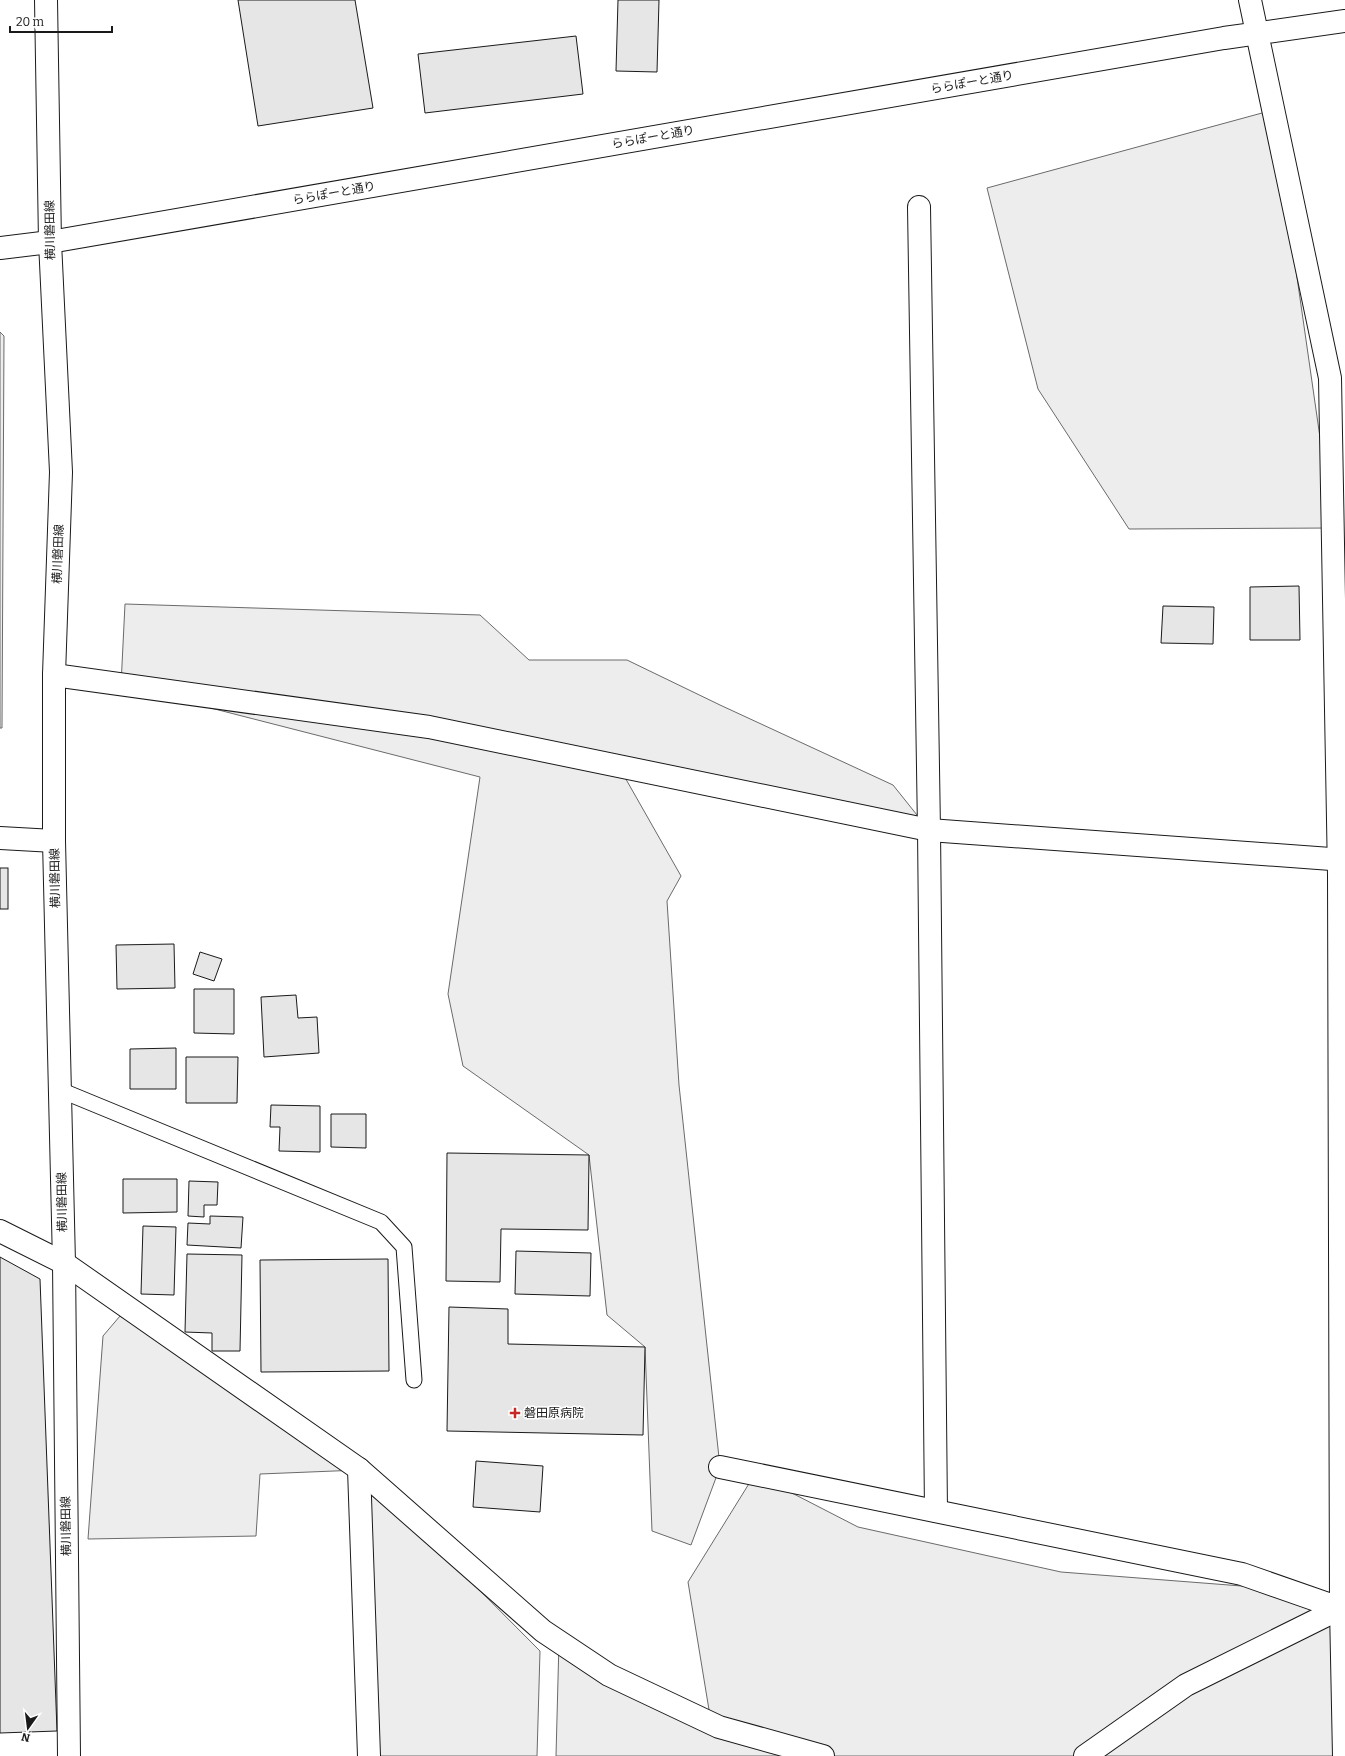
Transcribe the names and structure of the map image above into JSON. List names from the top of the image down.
{
  "streets": {
    "street": ["ららぽーと通り", "横川磐田線"]
  },
  "crossings": [
    ["ららぽーと通り", "横川磐田線"]
  ],
  "places": {
    "health": ["磐田原病院"]
  },
  "scale_bar": "20 m",
  "north": "bottom"
}
